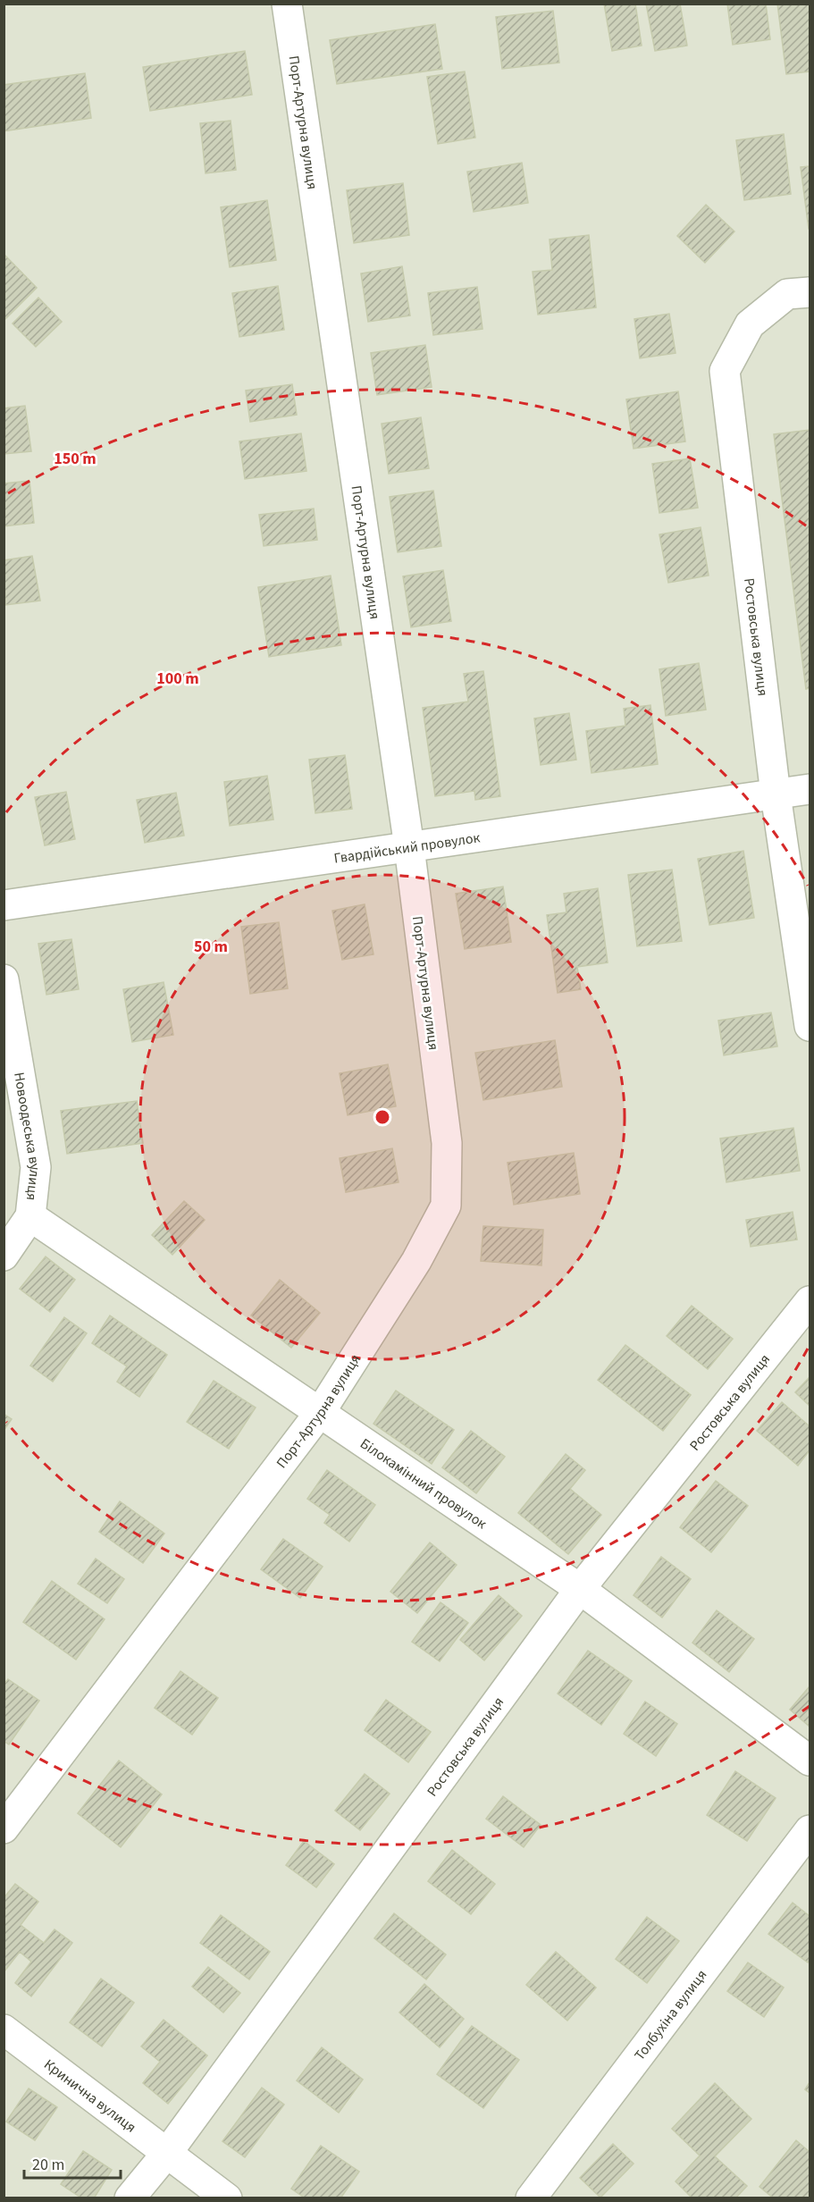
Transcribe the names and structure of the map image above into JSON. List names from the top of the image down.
{
  "streets": {
    "street": [
      "Порт-Артурна вулиця",
      "Ростовська вулиця",
      "Гвардійський провулок",
      "Новоодеська вулиця",
      "Білокамінний провулок",
      "Толбухіна вулиця",
      "Кринична вулиця"
    ]
  },
  "crossings": [
    ["Порт-Артурна вулиця", "Гвардійський провулок"],
    ["Порт-Артурна вулиця", "Білокамінний провулок"],
    ["Ростовська вулиця", "Гвардійський провулок"],
    ["Ростовська вулиця", "Білокамінний провулок"],
    ["Ростовська вулиця", "Кринична вулиця"],
    ["Новоодеська вулиця", "Білокамінний провулок"]
  ],
  "scale_bar": "20 m",
  "rings": ["150 m", "100 m", "50 m"]
}
